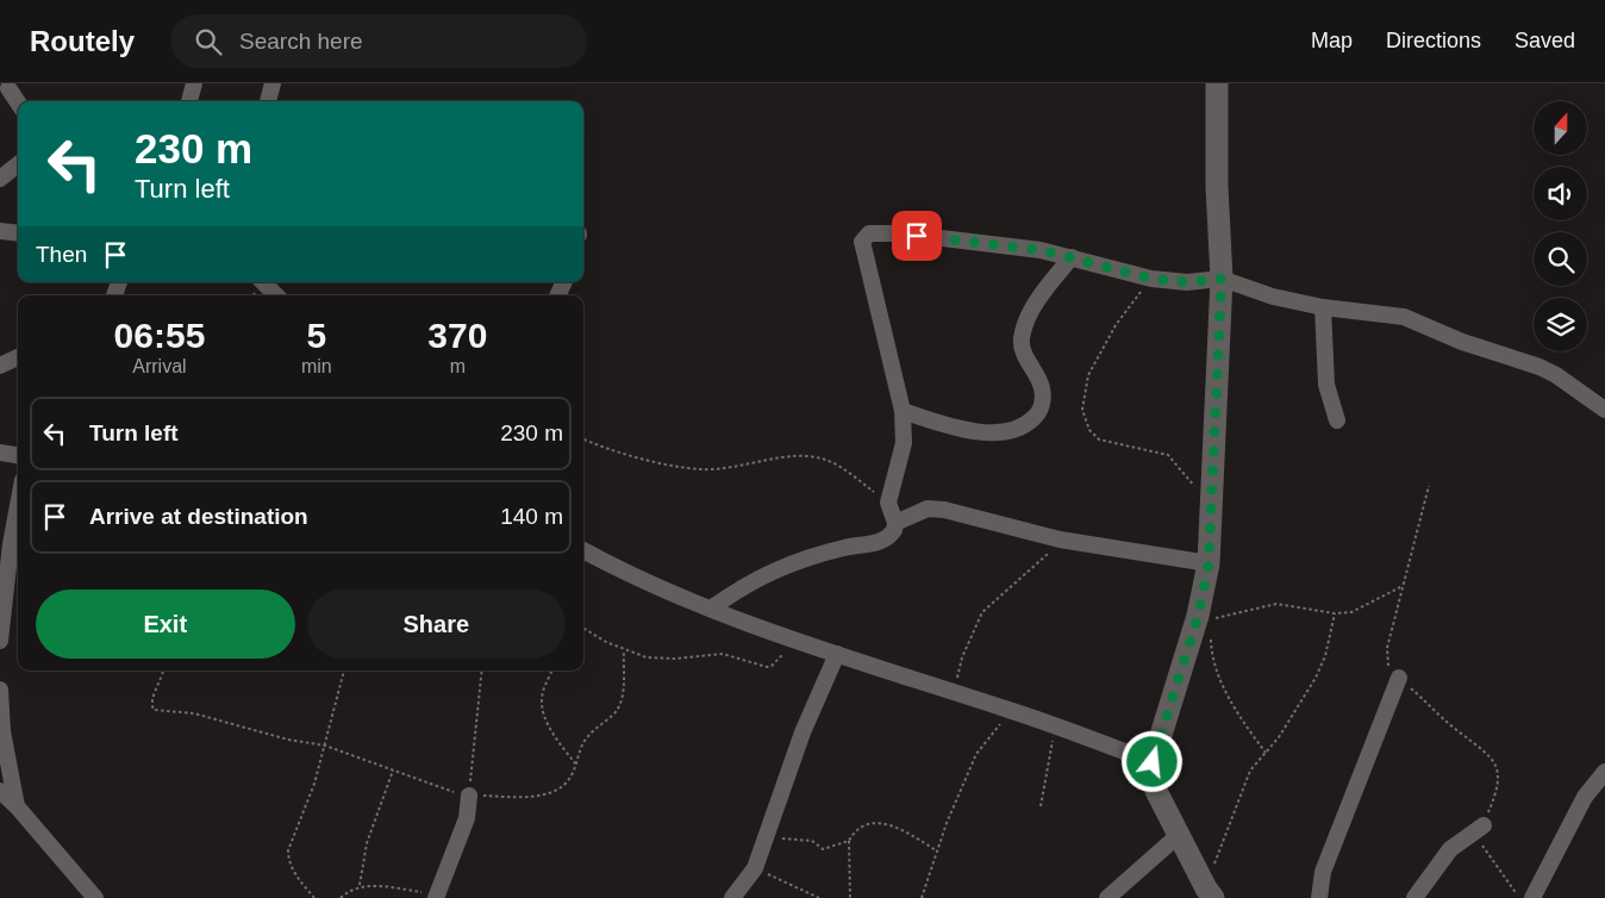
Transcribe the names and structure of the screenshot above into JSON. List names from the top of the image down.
{
  "north": "top",
  "page": {
    "header": "Routely",
    "search": "Search here",
    "nav": ["Map", "Directions", "Saved"],
    "turn": ["230 m", "Turn left"],
    "then": "Then",
    "eta": [
      "06:55",
      "Arrival",
      "5",
      "min",
      "370",
      "m"
    ],
    "list": [
      {
        "name": "Turn left",
        "value": "230 m"
      },
      {
        "name": "Arrive at destination",
        "value": "140 m"
      }
    ],
    "buttons": ["Exit", "Share"]
  }
}
